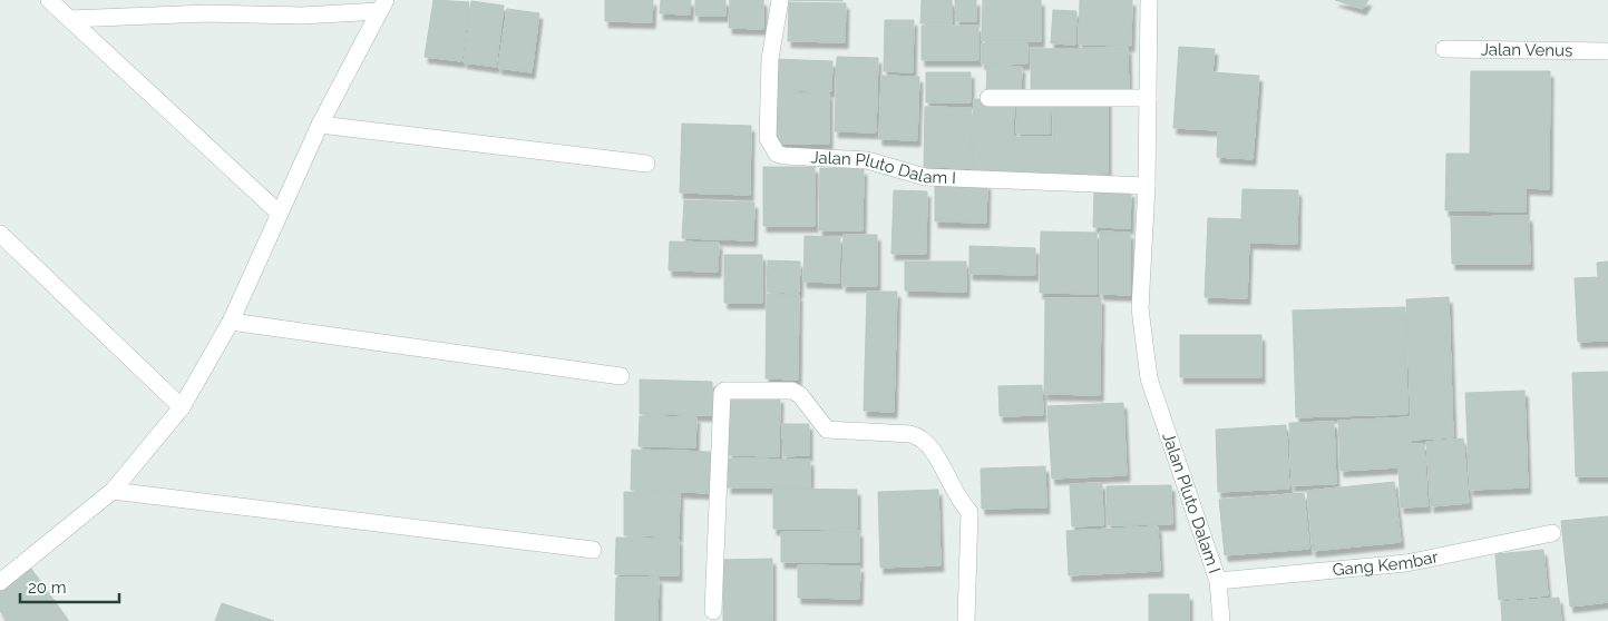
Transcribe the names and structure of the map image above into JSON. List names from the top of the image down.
{
  "streets": {
    "street": ["Jalan Venus", "Jalan Pluto Dalam I", "Gang Kembar"]
  },
  "crossings": [
    ["Jalan Pluto Dalam I", "Gang Kembar"]
  ],
  "scale_bar": "20 m"
}
